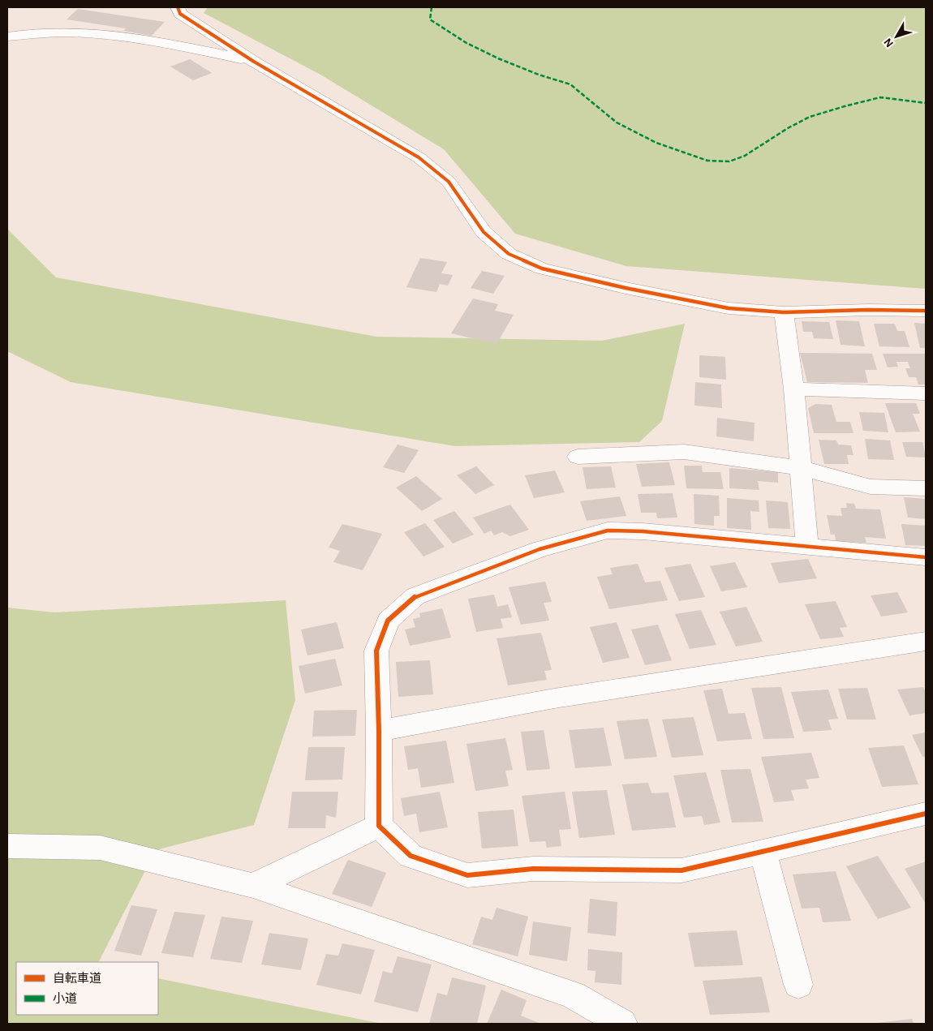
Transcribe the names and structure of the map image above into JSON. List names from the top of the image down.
{
  "legend": ["自転車道", "小道"],
  "north": "bottom left"
}
